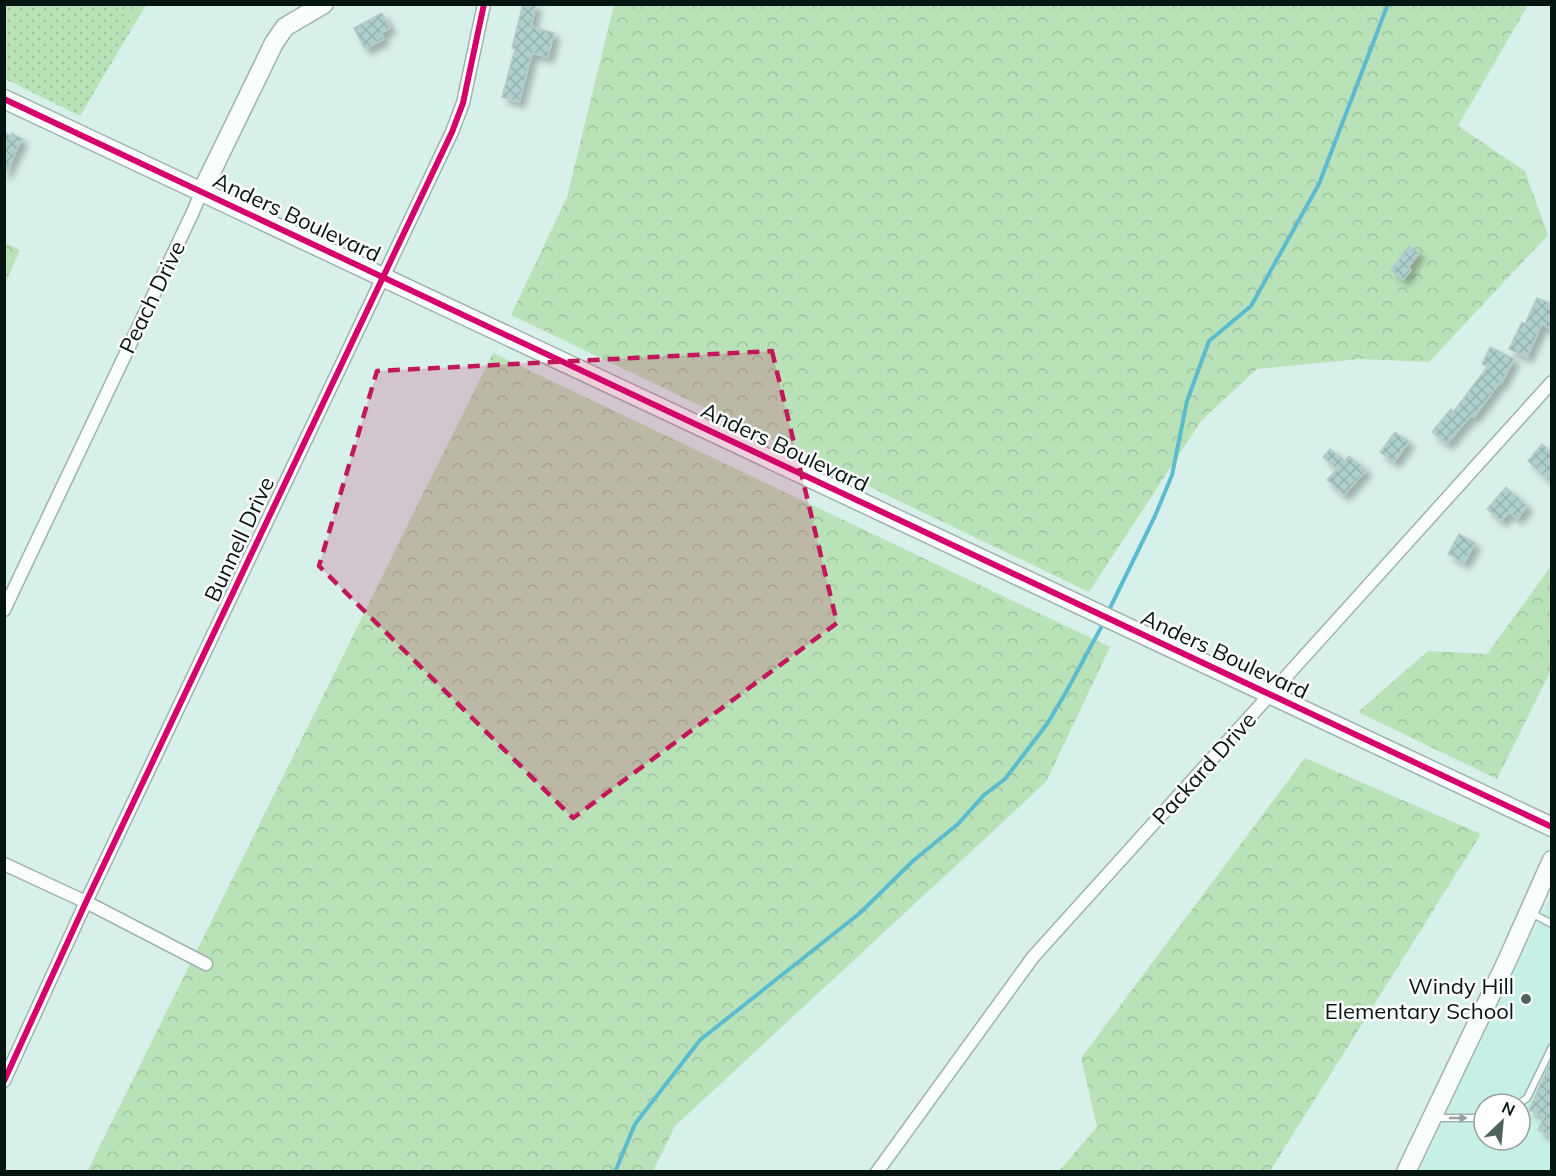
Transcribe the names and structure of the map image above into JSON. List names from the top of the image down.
{
  "streets": {
    "street": [
      "Anders Boulevard",
      "Peach Drive",
      "Bunnell Drive",
      "Packard Drive"
    ]
  },
  "crossings": [
    ["Anders Boulevard", "Peach Drive"],
    ["Anders Boulevard", "Bunnell Drive"],
    ["Anders Boulevard", "Packard Drive"]
  ],
  "places": ["Windy Hill Elementary School"],
  "north": "top right"
}
